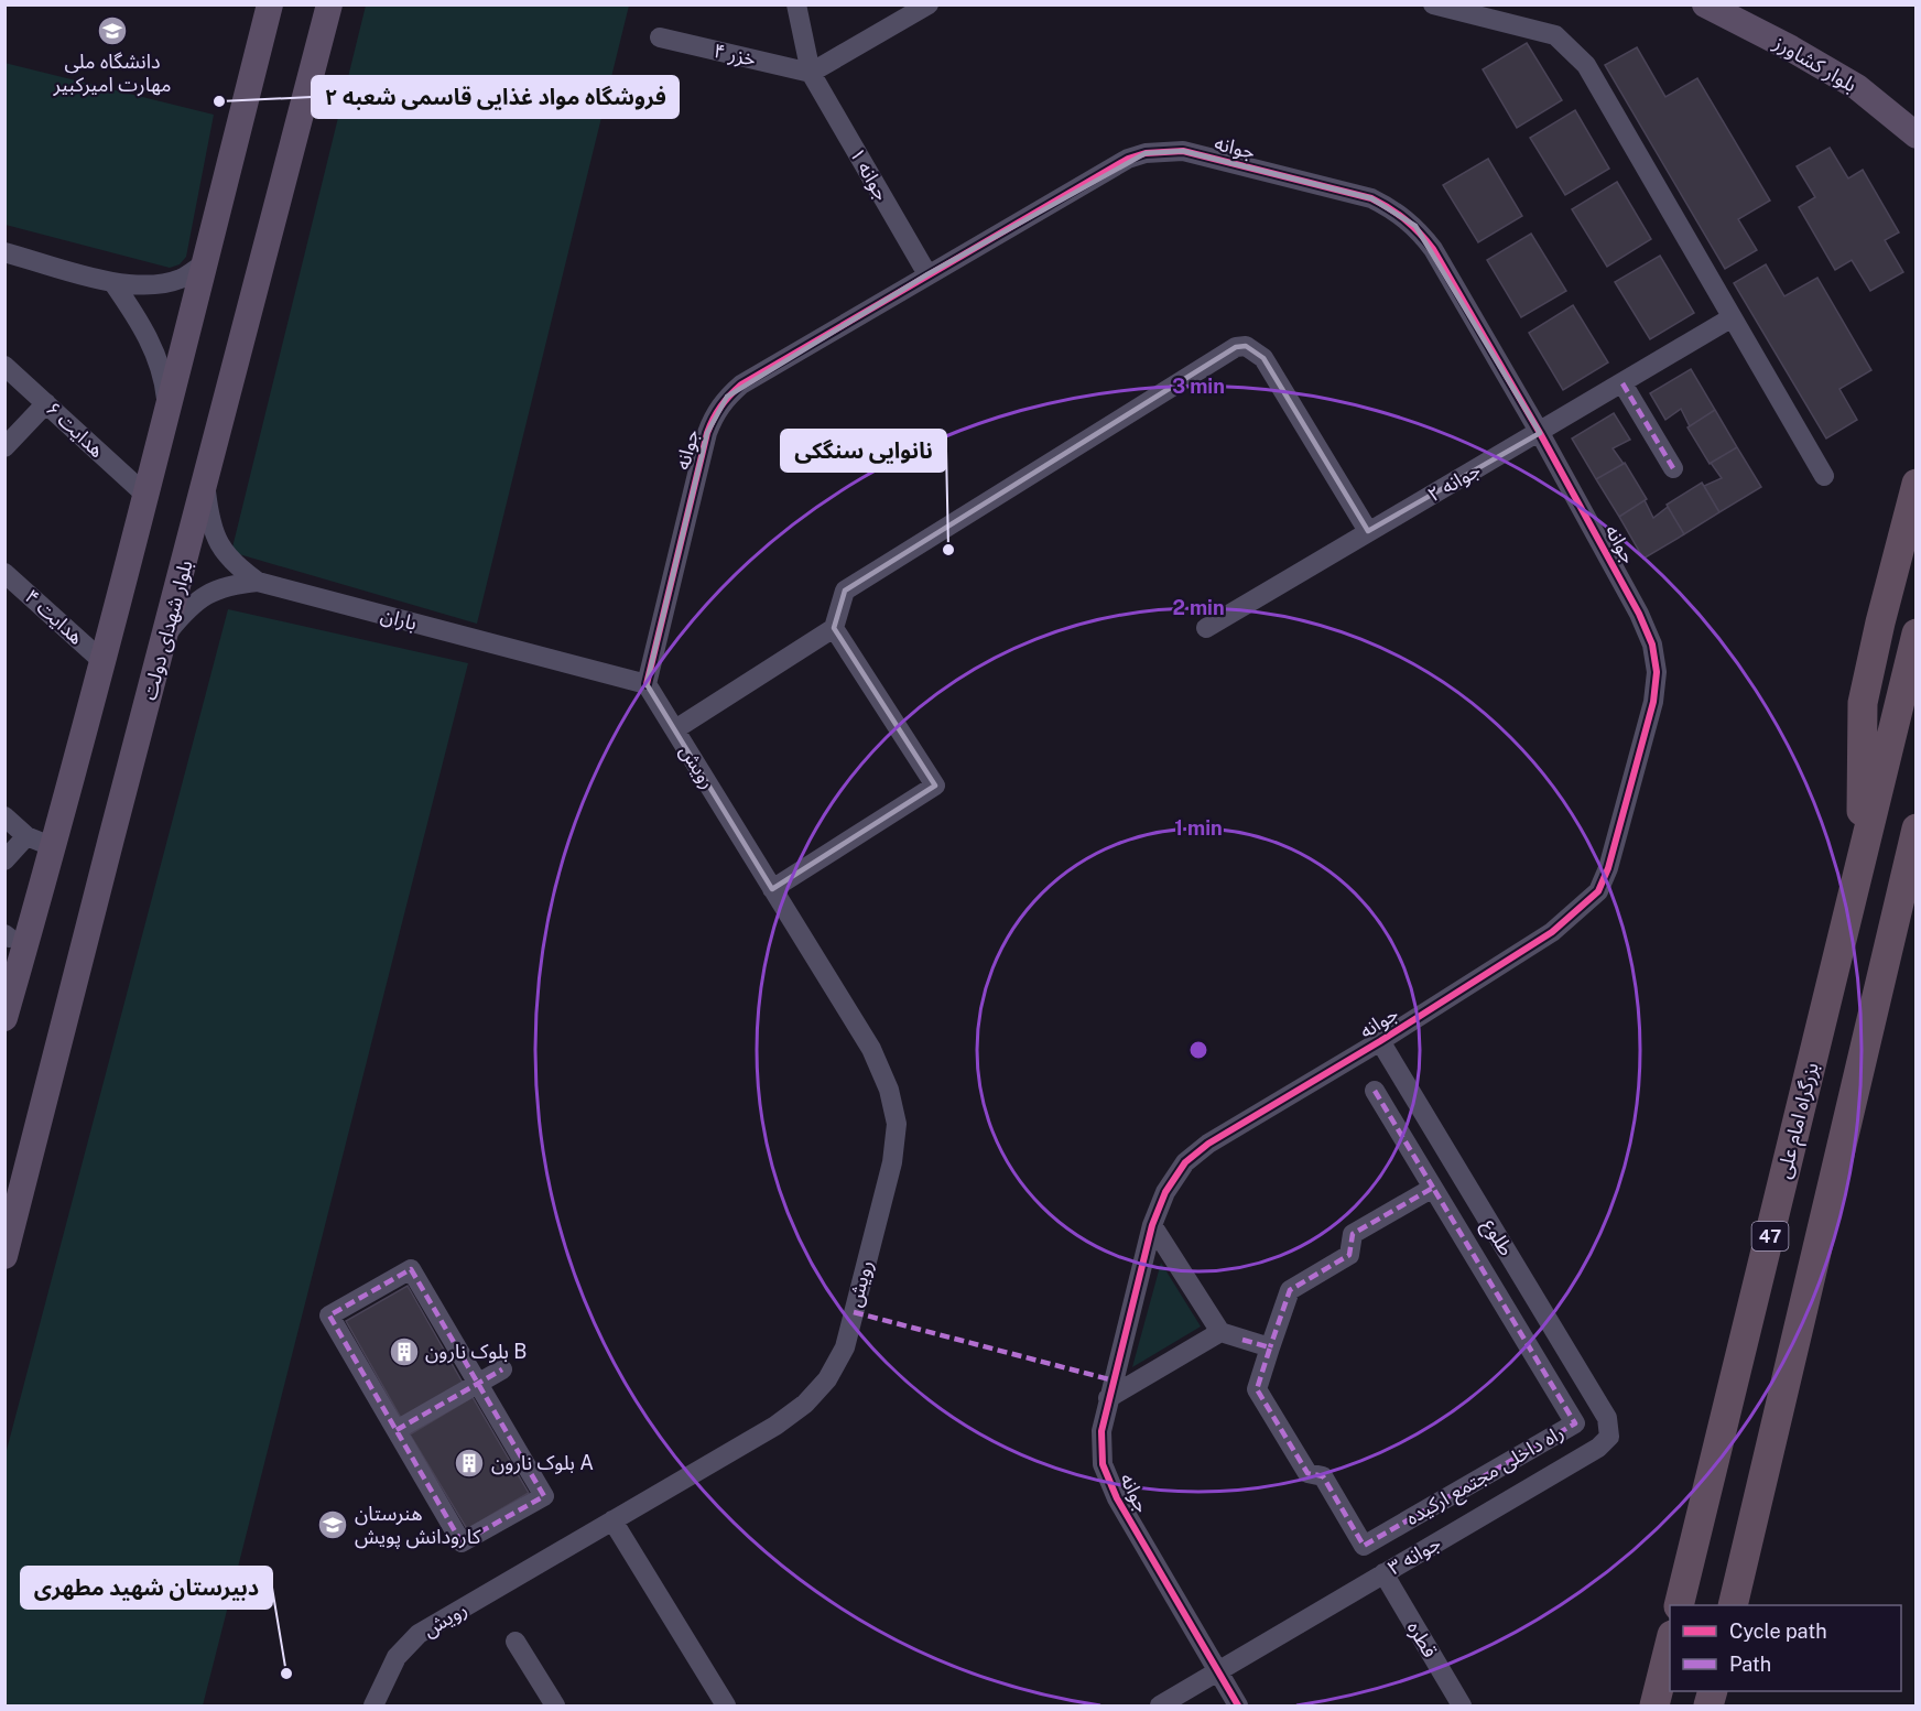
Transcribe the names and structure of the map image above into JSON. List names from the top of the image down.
{
  "streets": {
    "highway": ["بزرگراه امام علی", "47"],
    "main road": ["بلوار کشاورز", "بلوار شهدای دولت"],
    "street": [
      "خزر ۴",
      "جوانه",
      "جوانه ۱",
      "هدایت ۶",
      "جوانه ۲",
      "هدایت ۴",
      "باران",
      "رویش",
      "طلوع",
      "راه داخلی مجتمع ارکیده",
      "جوانه ۳",
      "قطره"
    ]
  },
  "crossings": [
    ["خزر ۴", "جوانه ۱"],
    ["جوانه", "جوانه ۱"],
    ["جوانه", "جوانه ۲"],
    ["جوانه", "باران"],
    ["جوانه", "رویش"],
    ["جوانه", "طلوع"],
    ["جوانه", "جوانه ۳"],
    ["باران", "بلوار شهدای دولت"],
    ["باران", "رویش"],
    ["طلوع", "جوانه ۳"],
    ["جوانه ۳", "قطره"]
  ],
  "places": {
    "school or university": ["دانشگاه ملی مهارت امیرکبیر", "هنرستان کارودانش پویش"],
    "other": ["فروشگاه مواد غذایی قاسمی شعبه ۲", "نانوایی سنگکی", "دبیرستان شهید مطهری"],
    "building": ["بلوک نارون B", "بلوک نارون A"]
  },
  "legend": ["Cycle path", "Path"],
  "rings": ["3 min", "2 min", "1 min"]
}
